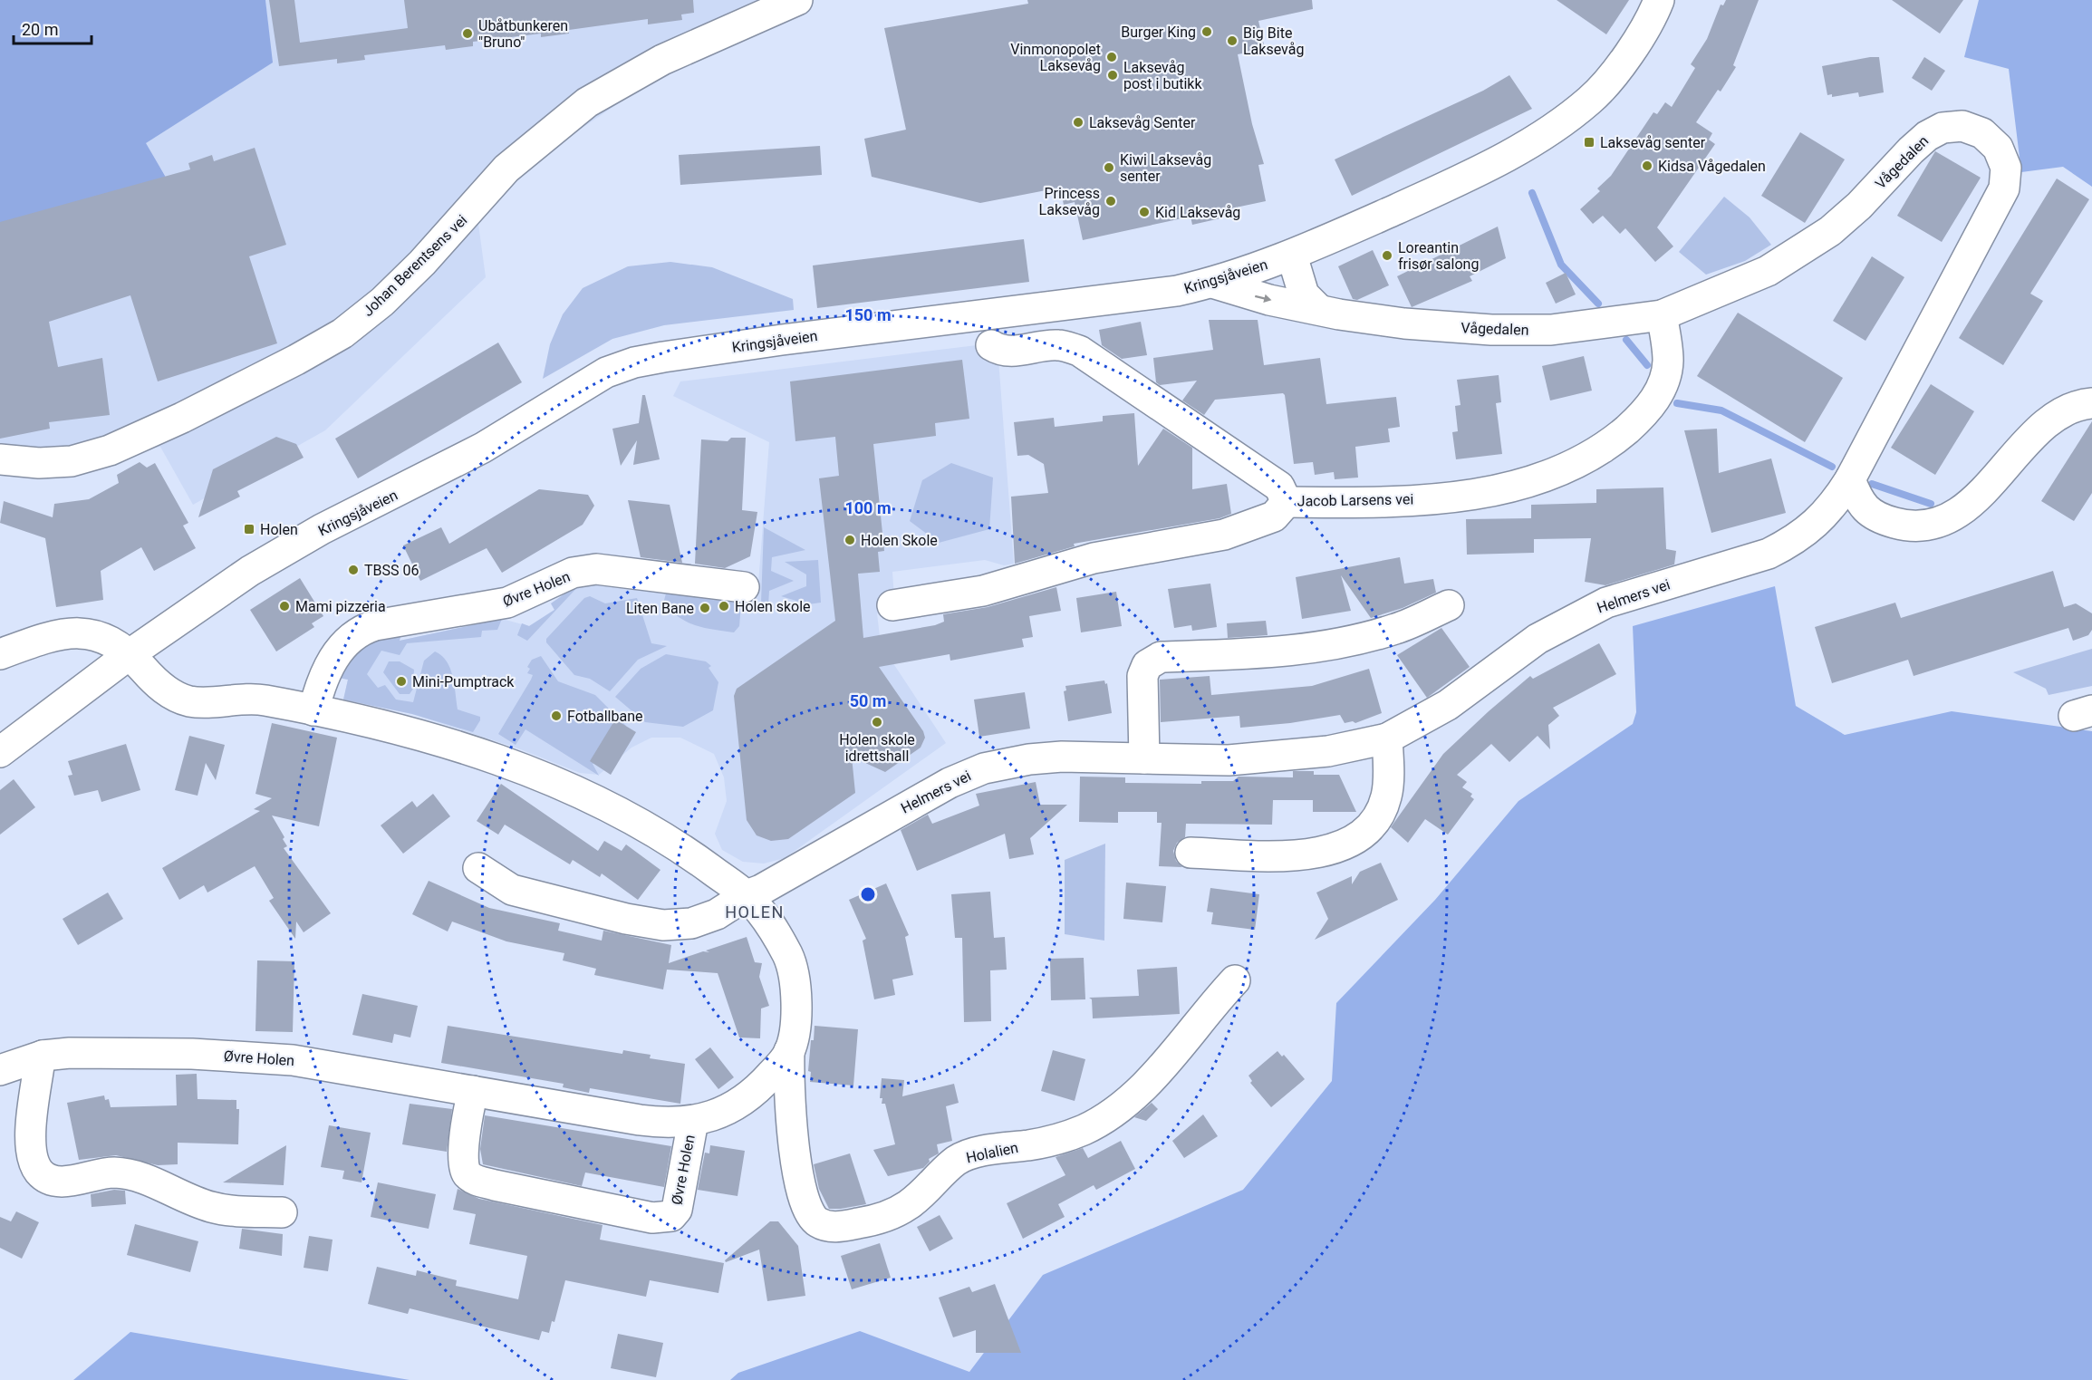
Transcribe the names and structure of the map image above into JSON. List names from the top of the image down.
{
  "streets": {
    "street": [
      "Vågedalen",
      "Johan Berentsens vei",
      "Kringsjåveien",
      "Jacob Larsens vei",
      "Øvre Holen",
      "Helmers vei",
      "Holalien"
    ]
  },
  "crossings": [
    ["Vågedalen", "Kringsjåveien"],
    ["Vågedalen", "Jacob Larsens vei"],
    ["Vågedalen", "Helmers vei"],
    ["Øvre Holen", "Holalien"]
  ],
  "districts": ["HOLEN"],
  "places": {
    "other": [
      "Burger King",
      "Ubåtbunkeren \"Bruno\"",
      "Big Bite Laksevåg",
      "Vinmonopolet Laksevåg",
      "Laksevåg post i butikk",
      "Laksevåg Senter",
      "Kidsa Vågedalen",
      "Kiwi Laksevåg senter",
      "Princess Laksevåg",
      "Kid Laksevåg",
      "Loreantin frisør salong",
      "Holen Skole",
      "TBSS 06",
      "Mami pizzeria",
      "Holen skole",
      "Liten Bane",
      "Mini-Pumptrack",
      "Fotballbane",
      "Holen skole idrettshall"
    ],
    "transit": ["Laksevåg senter", "Holen"]
  },
  "scale_bar": "20 m",
  "rings": ["150 m", "100 m", "50 m"]
}
